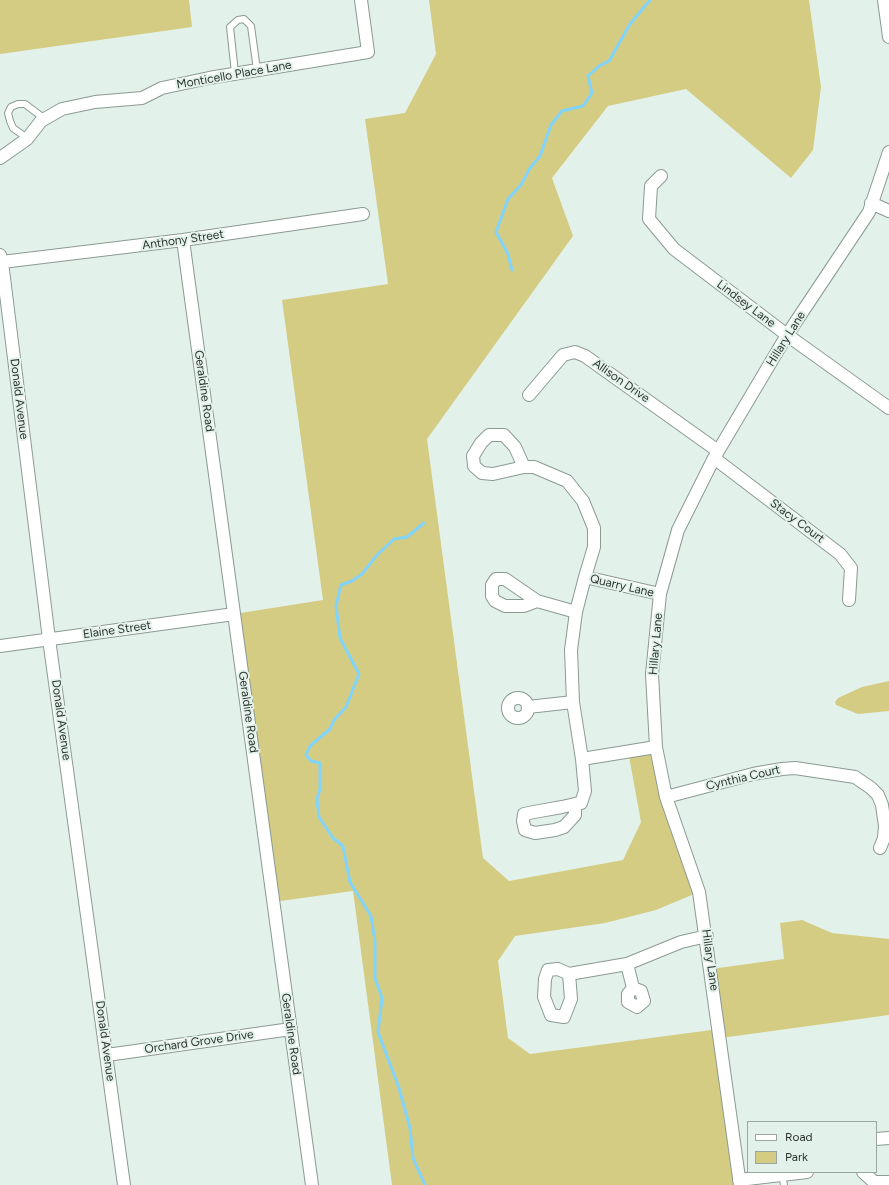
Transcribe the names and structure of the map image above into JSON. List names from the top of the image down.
{
  "streets": {
    "street": [
      "Monticello Place Lane",
      "Anthony Street",
      "Lindsey Lane",
      "Hillary Lane",
      "Allison Drive",
      "Geraldine Road",
      "Donald Avenue",
      "Stacy Court",
      "Quarry Lane",
      "Elaine Street",
      "Cynthia Court",
      "Orchard Grove Drive"
    ]
  },
  "crossings": [
    ["Anthony Street", "Geraldine Road"],
    ["Anthony Street", "Donald Avenue"],
    ["Lindsey Lane", "Hillary Lane"],
    ["Hillary Lane", "Allison Drive"],
    ["Hillary Lane", "Stacy Court"],
    ["Hillary Lane", "Quarry Lane"],
    ["Hillary Lane", "Cynthia Court"],
    ["Allison Drive", "Stacy Court"],
    ["Geraldine Road", "Elaine Street"],
    ["Geraldine Road", "Orchard Grove Drive"],
    ["Donald Avenue", "Elaine Street"],
    ["Donald Avenue", "Orchard Grove Drive"]
  ],
  "legend": ["Road", "Park"]
}
